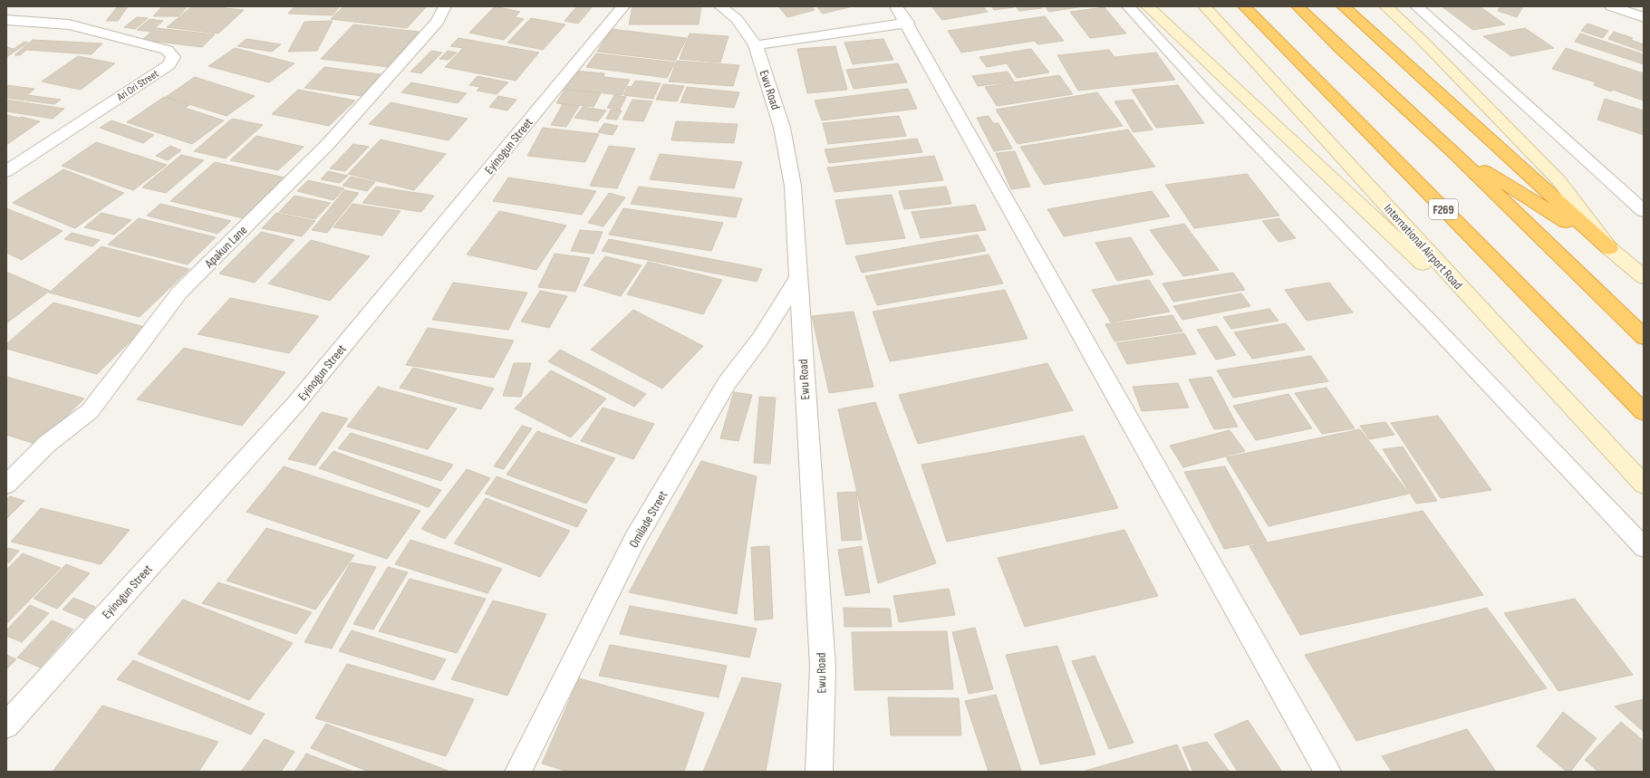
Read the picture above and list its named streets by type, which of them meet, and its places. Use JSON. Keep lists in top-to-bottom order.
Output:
{
  "streets": {
    "highway": ["F269"],
    "main road": ["International Airport Road"],
    "street": [
      "Ari Ori Street",
      "Ewu Road",
      "Eyinogun Street",
      "Apakun Lane",
      "Omilade Street"
    ]
  },
  "crossings": [
    ["Ewu Road", "Omilade Street"]
  ]
}
